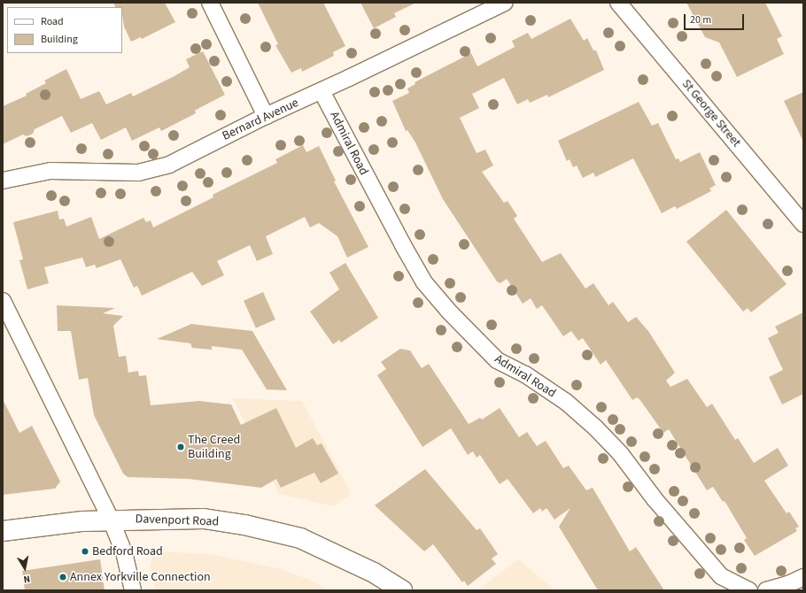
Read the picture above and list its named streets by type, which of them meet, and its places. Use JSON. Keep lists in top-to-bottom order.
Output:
{
  "streets": {
    "main road": ["Davenport Road"],
    "street": ["St George Street", "Bernard Avenue", "Admiral Road"]
  },
  "crossings": [
    ["Bernard Avenue", "Admiral Road"]
  ],
  "places": ["The Creed Building", "Bedford Road", "Annex Yorkville Connection"],
  "legend": ["Road", "Building"],
  "scale_bar": "20 m",
  "north": "bottom"
}
